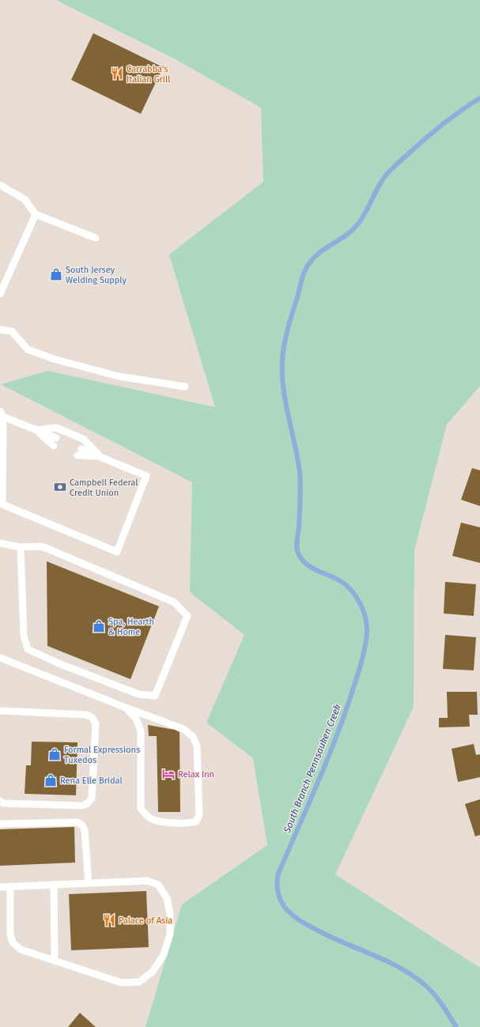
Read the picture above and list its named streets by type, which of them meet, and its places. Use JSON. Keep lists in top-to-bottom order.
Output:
{
  "water": ["South Branch Pennsauken Creek"],
  "places": {
    "restaurant": ["Carrabba's Italian Grill", "Palace of Asia"],
    "shop": [
      "South Jersey Welding Supply",
      "Spa, Hearth & Home",
      "Formal Expressions Tuxedos",
      "Rena Elle Bridal"
    ],
    "bank": ["Campbell Federal Credit Union"],
    "hotel": ["Relax Inn"]
  }
}
